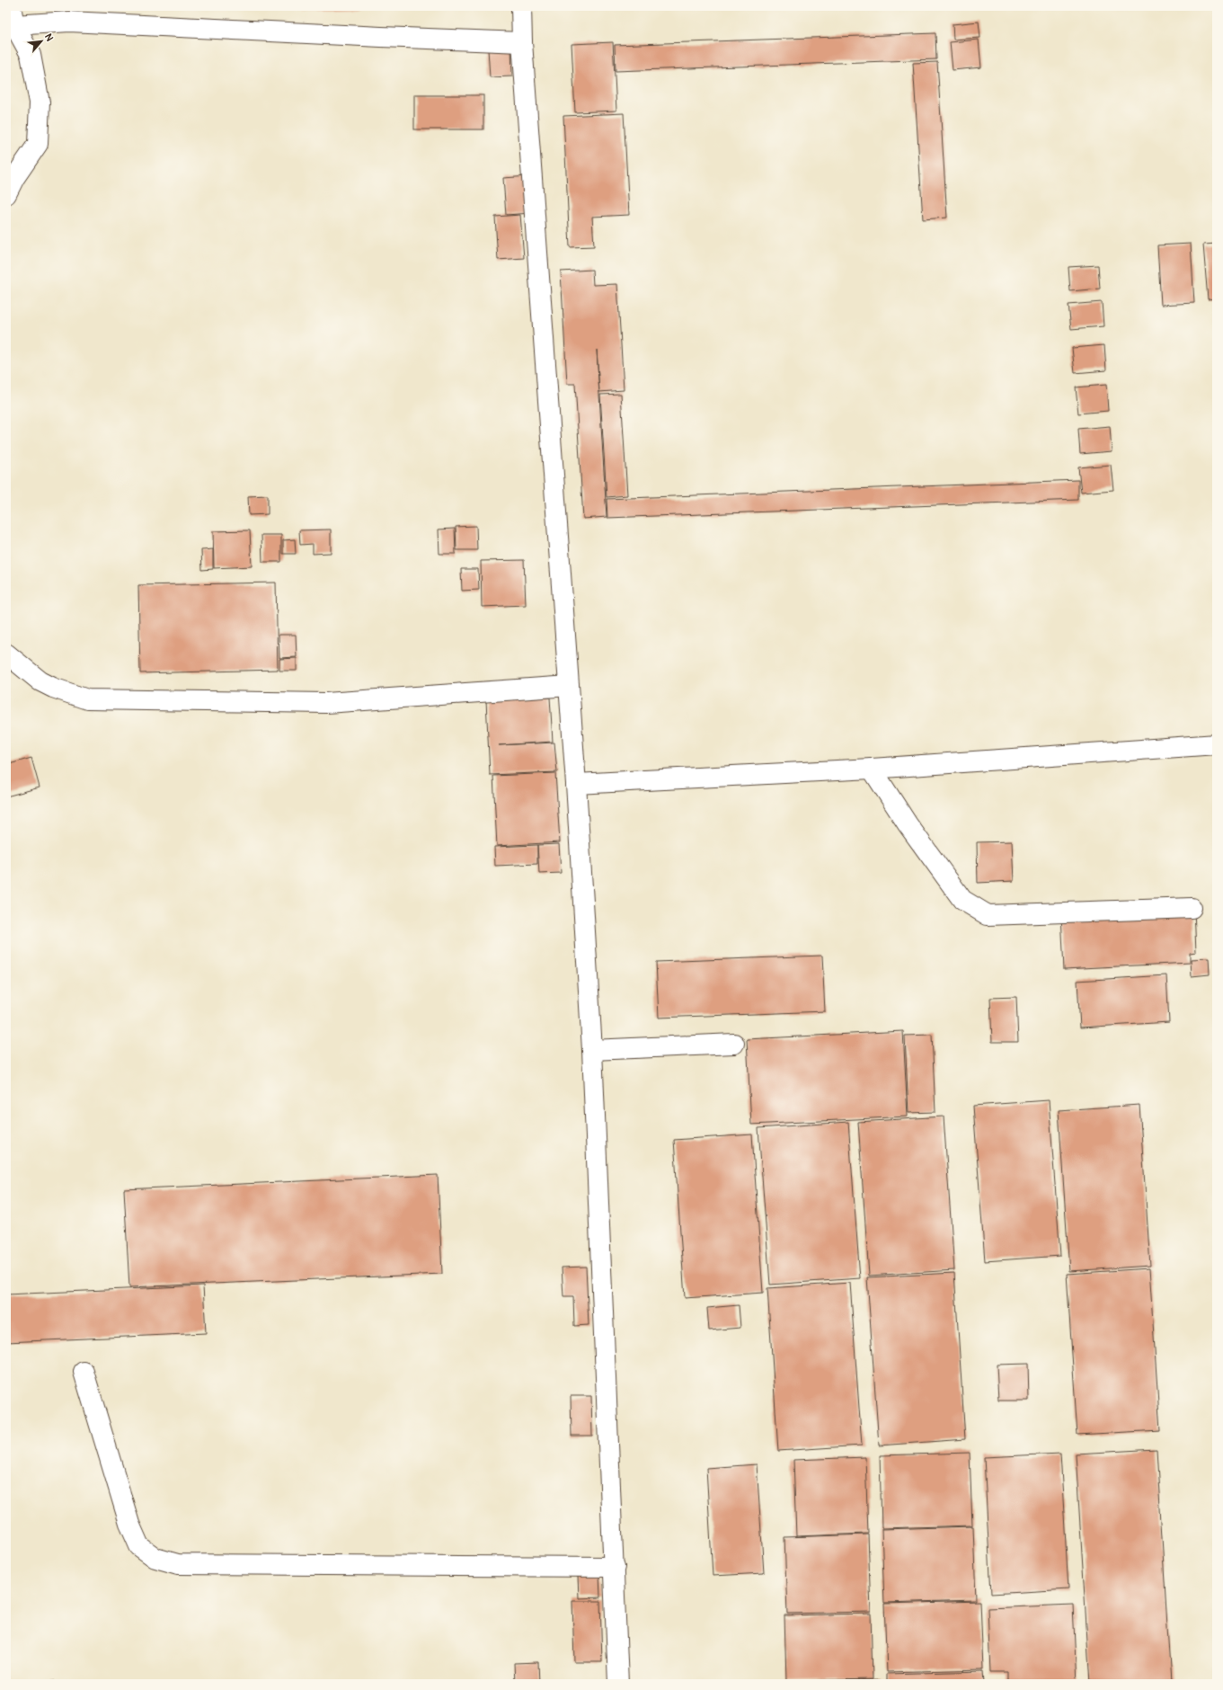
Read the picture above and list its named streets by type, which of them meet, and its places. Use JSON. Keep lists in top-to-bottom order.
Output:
{
  "north": "top right"
}
